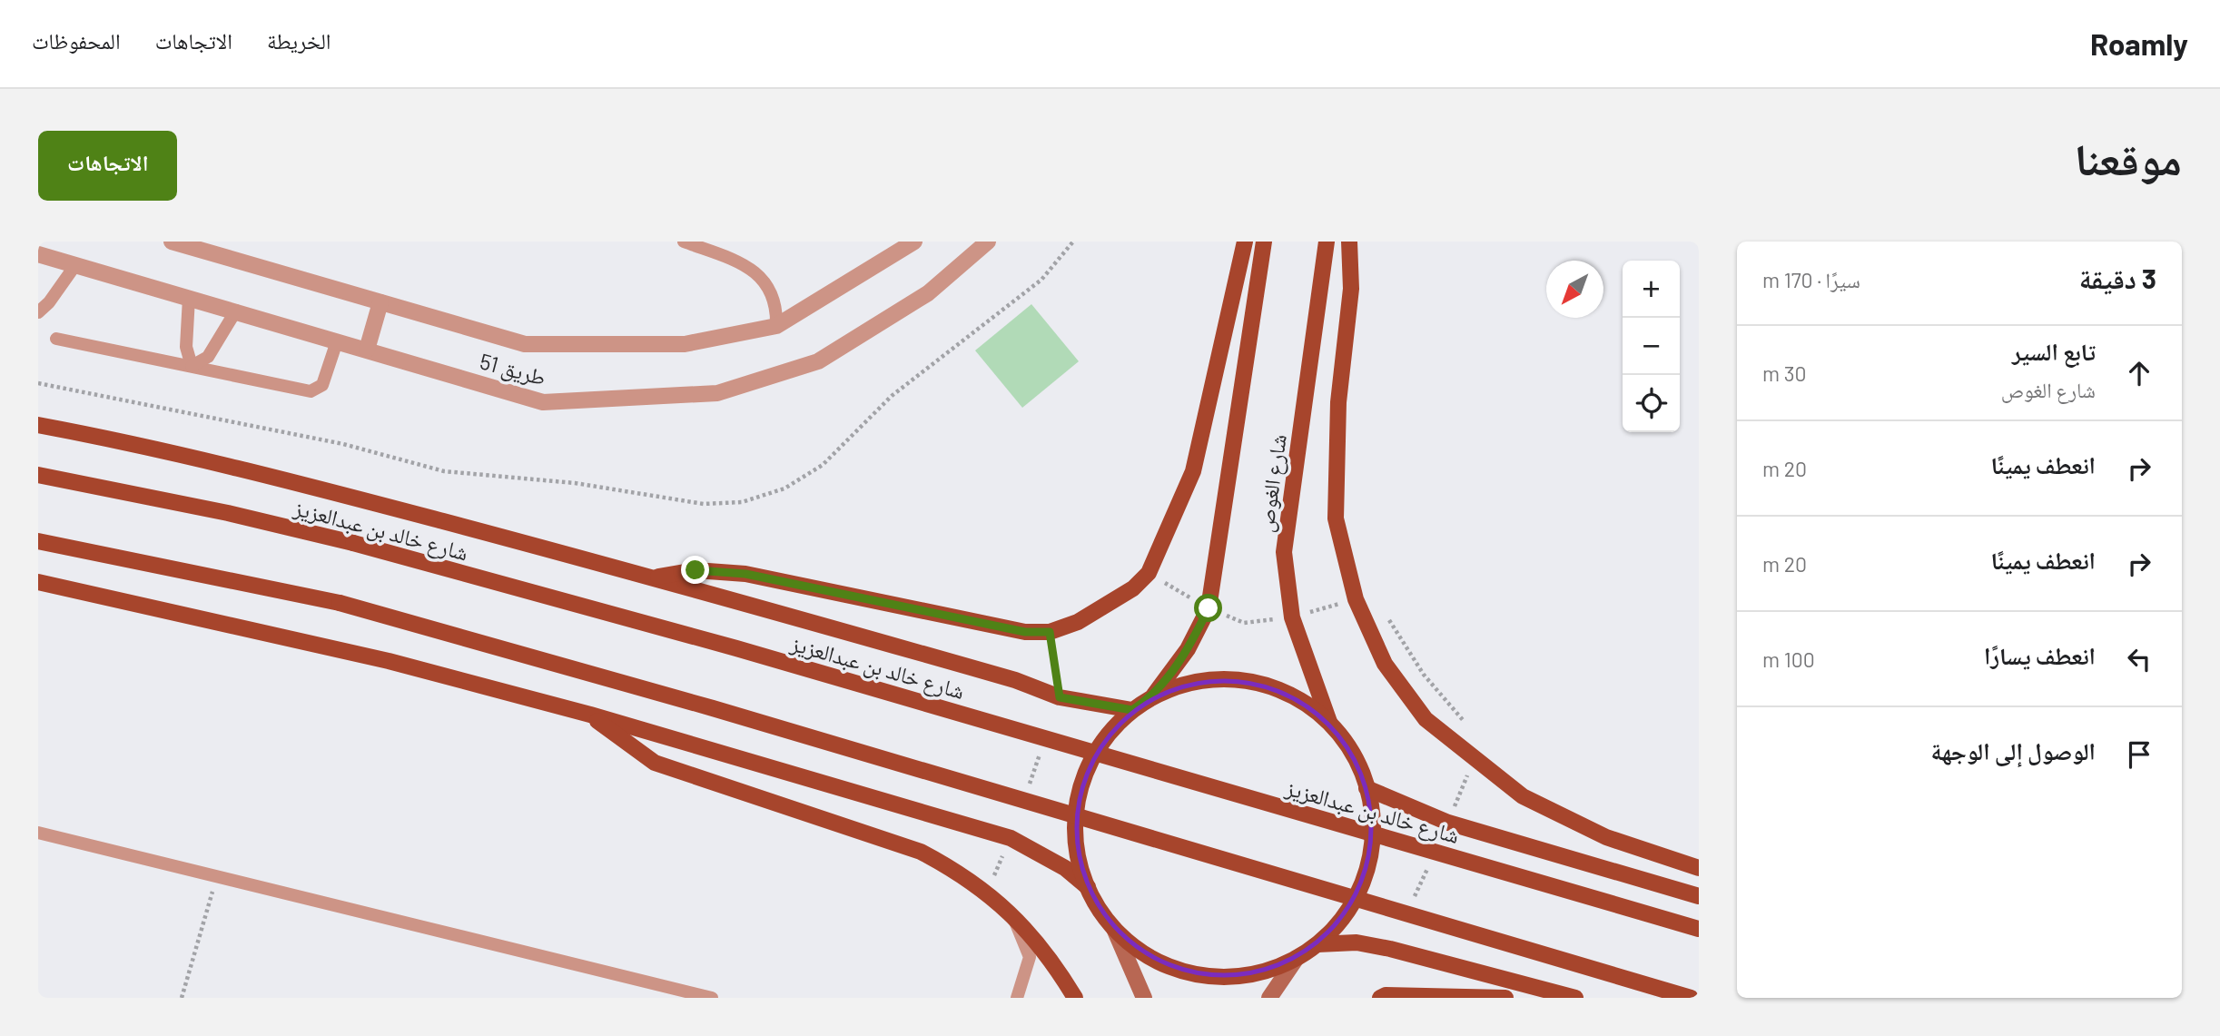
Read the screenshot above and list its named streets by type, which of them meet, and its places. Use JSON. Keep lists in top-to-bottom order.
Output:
{
  "streets": {
    "main road": ["شارع الغوص", "شارع خالد بن عبدالعزيز"],
    "street": ["طريق 51"]
  },
  "north": "bottom left",
  "page": {
    "header": "Roamly",
    "nav": ["الخريطة", "الاتجاهات", "المحفوظات"],
    "title": "موقعنا",
    "buttons": "الاتجاهات",
    "heading": ["3 دقيقة", "سيرًا · 170 m"],
    "map_buttons": ["+", "−"],
    "list": [
      ["تابع السير", "شارع الغوص", "30 m"],
      ["انعطف يمينًا", "20 m"],
      ["انعطف يمينًا", "20 m"],
      ["انعطف يسارًا", "100 m"],
      "الوصول إلى الوجهة"
    ]
  }
}
